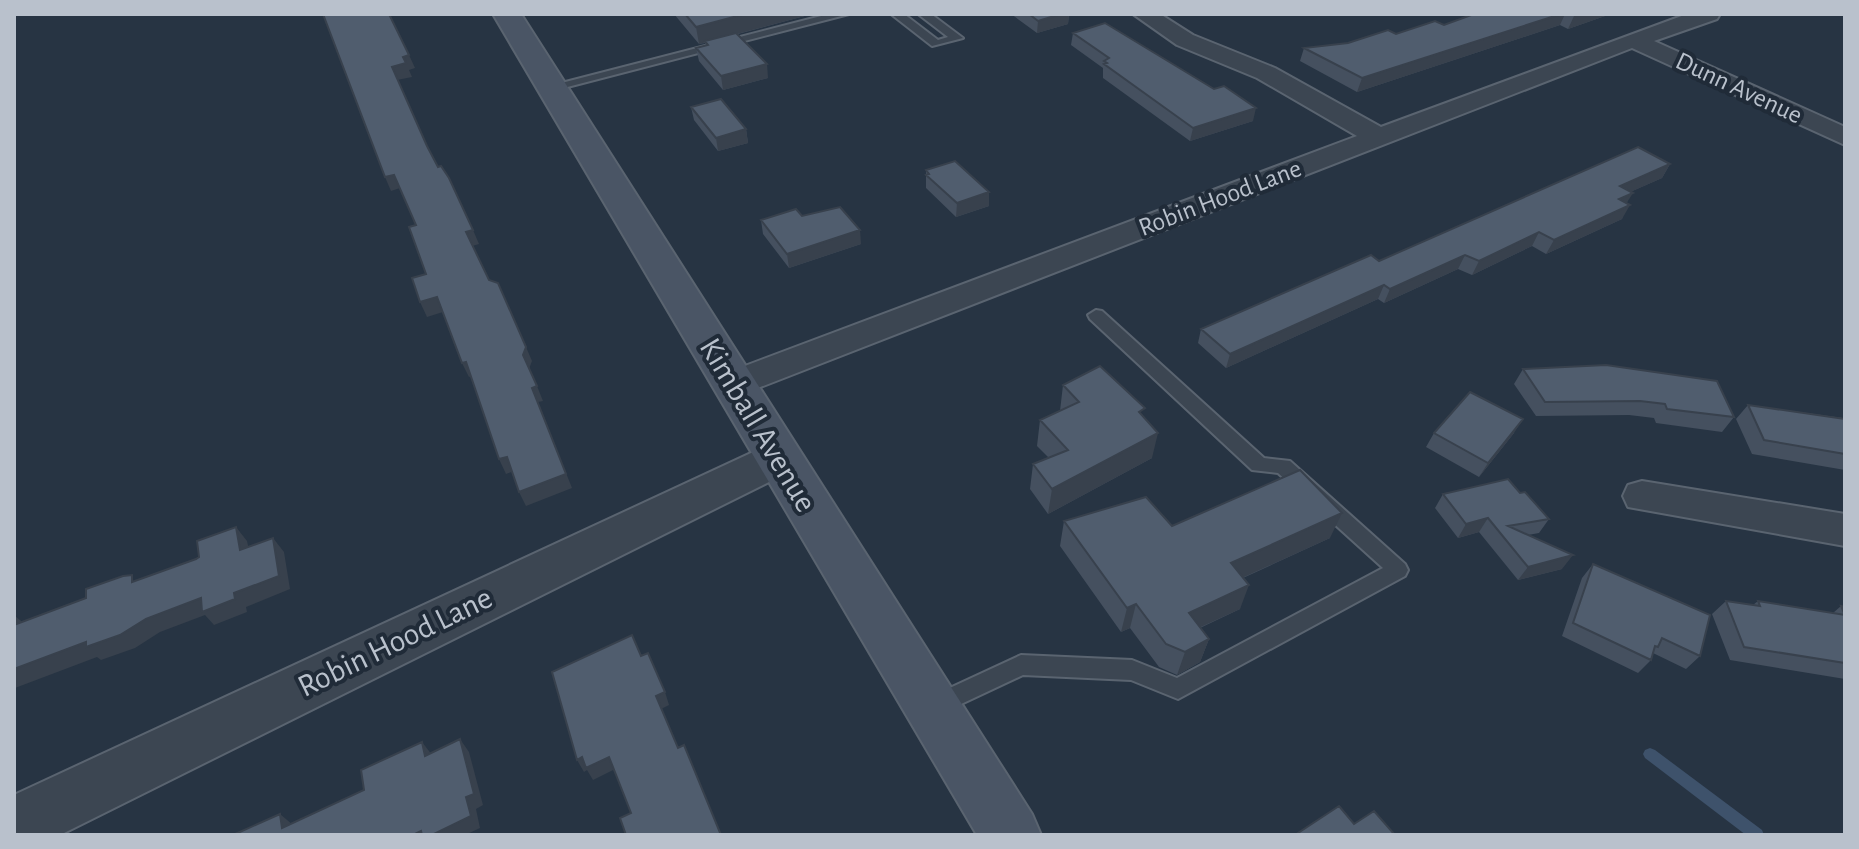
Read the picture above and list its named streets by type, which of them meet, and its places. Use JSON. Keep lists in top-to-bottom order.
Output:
{
  "streets": {
    "main road": ["Kimball Avenue"],
    "street": ["Dunn Avenue", "Robin Hood Lane"]
  },
  "crossings": [
    ["Dunn Avenue", "Robin Hood Lane"],
    ["Robin Hood Lane", "Kimball Avenue"]
  ]
}
